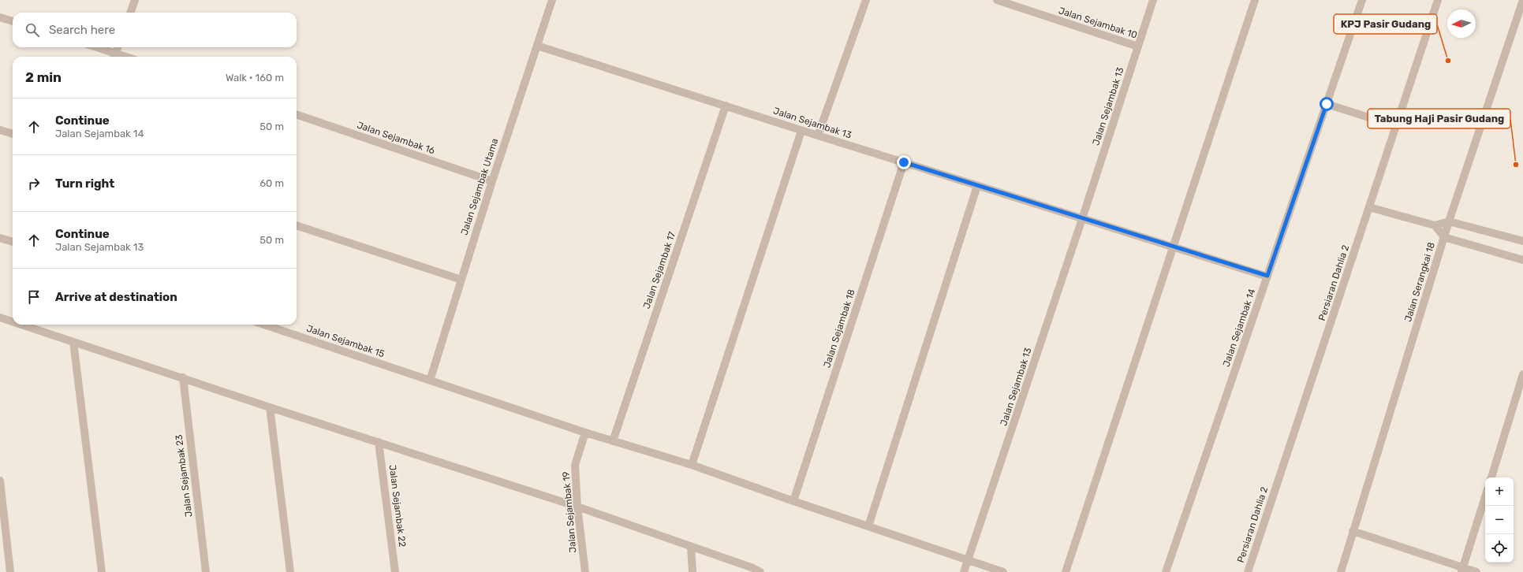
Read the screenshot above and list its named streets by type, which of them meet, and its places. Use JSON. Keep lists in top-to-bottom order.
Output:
{
  "streets": {
    "street": [
      "Jalan Sejambak 10",
      "Jalan Sejambak 13",
      "Jalan Sejambak 16",
      "Jalan Sejambak Utama",
      "Jalan Sejambak 17",
      "Jalan Serangkai 18",
      "Persiaran Dahlia 2",
      "Jalan Sejambak 14",
      "Jalan Sejambak 18",
      "Jalan Sejambak 15",
      "Jalan Sejambak 23",
      "Jalan Sejambak 22",
      "Jalan Sejambak 19"
    ]
  },
  "crossings": [
    ["Jalan Sejambak 10", "Jalan Sejambak 13"],
    ["Jalan Sejambak 13", "Jalan Sejambak Utama"],
    ["Jalan Sejambak 13", "Jalan Sejambak 17"],
    ["Jalan Sejambak 13", "Jalan Sejambak 18"],
    ["Jalan Sejambak 13", "Jalan Sejambak 15"],
    ["Jalan Sejambak 16", "Jalan Sejambak Utama"],
    ["Jalan Sejambak Utama", "Jalan Sejambak 15"],
    ["Jalan Sejambak 17", "Jalan Sejambak 15"],
    ["Jalan Sejambak 18", "Jalan Sejambak 15"],
    ["Jalan Sejambak 15", "Jalan Sejambak 19"]
  ],
  "places": ["KPJ Pasir Gudang", "Tabung Haji Pasir Gudang"],
  "north": "left",
  "page": {
    "search": "Search here",
    "heading": ["2 min", "Walk · 160 m"],
    "list": [
      ["Continue", "Jalan Sejambak 14", "50 m"],
      ["Turn right", "60 m"],
      ["Continue", "Jalan Sejambak 13", "50 m"],
      "Arrive at destination"
    ],
    "map_buttons": ["+", "−"]
  }
}
